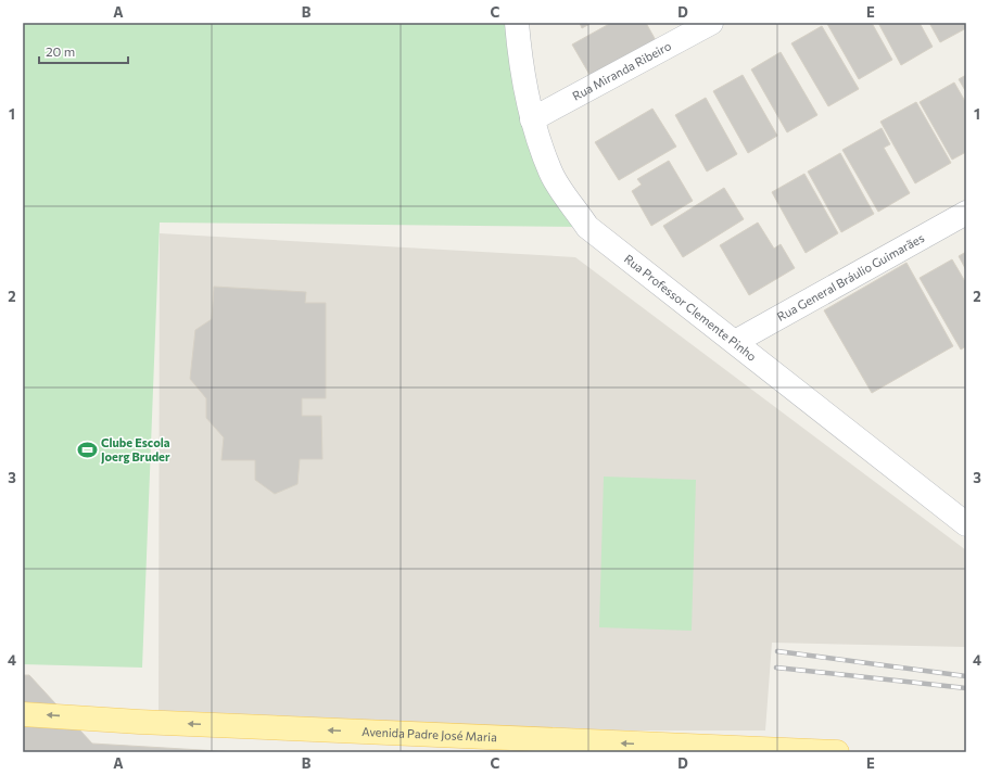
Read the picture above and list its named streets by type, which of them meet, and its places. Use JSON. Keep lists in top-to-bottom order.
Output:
{
  "streets": {
    "main road": ["Avenida Padre José Maria"],
    "street": ["Rua Miranda Ribeiro", "Rua General Bráulio Guimarães", "Rua Professor Clemente Pinho"]
  },
  "crossings": [
    ["Rua Miranda Ribeiro", "Rua Professor Clemente Pinho"],
    ["Rua General Bráulio Guimarães", "Rua Professor Clemente Pinho"]
  ],
  "one_way": ["Avenida Padre José Maria"],
  "places": {
    "sports": ["Clube Escola Joerg Bruder"]
  },
  "scale_bar": "20 m",
  "grid": {
    "columns": [
      "A",
      "B",
      "C",
      "D",
      "E"
    ],
    "rows": [
      "1",
      "2",
      "3",
      "4"
    ]
  }
}
